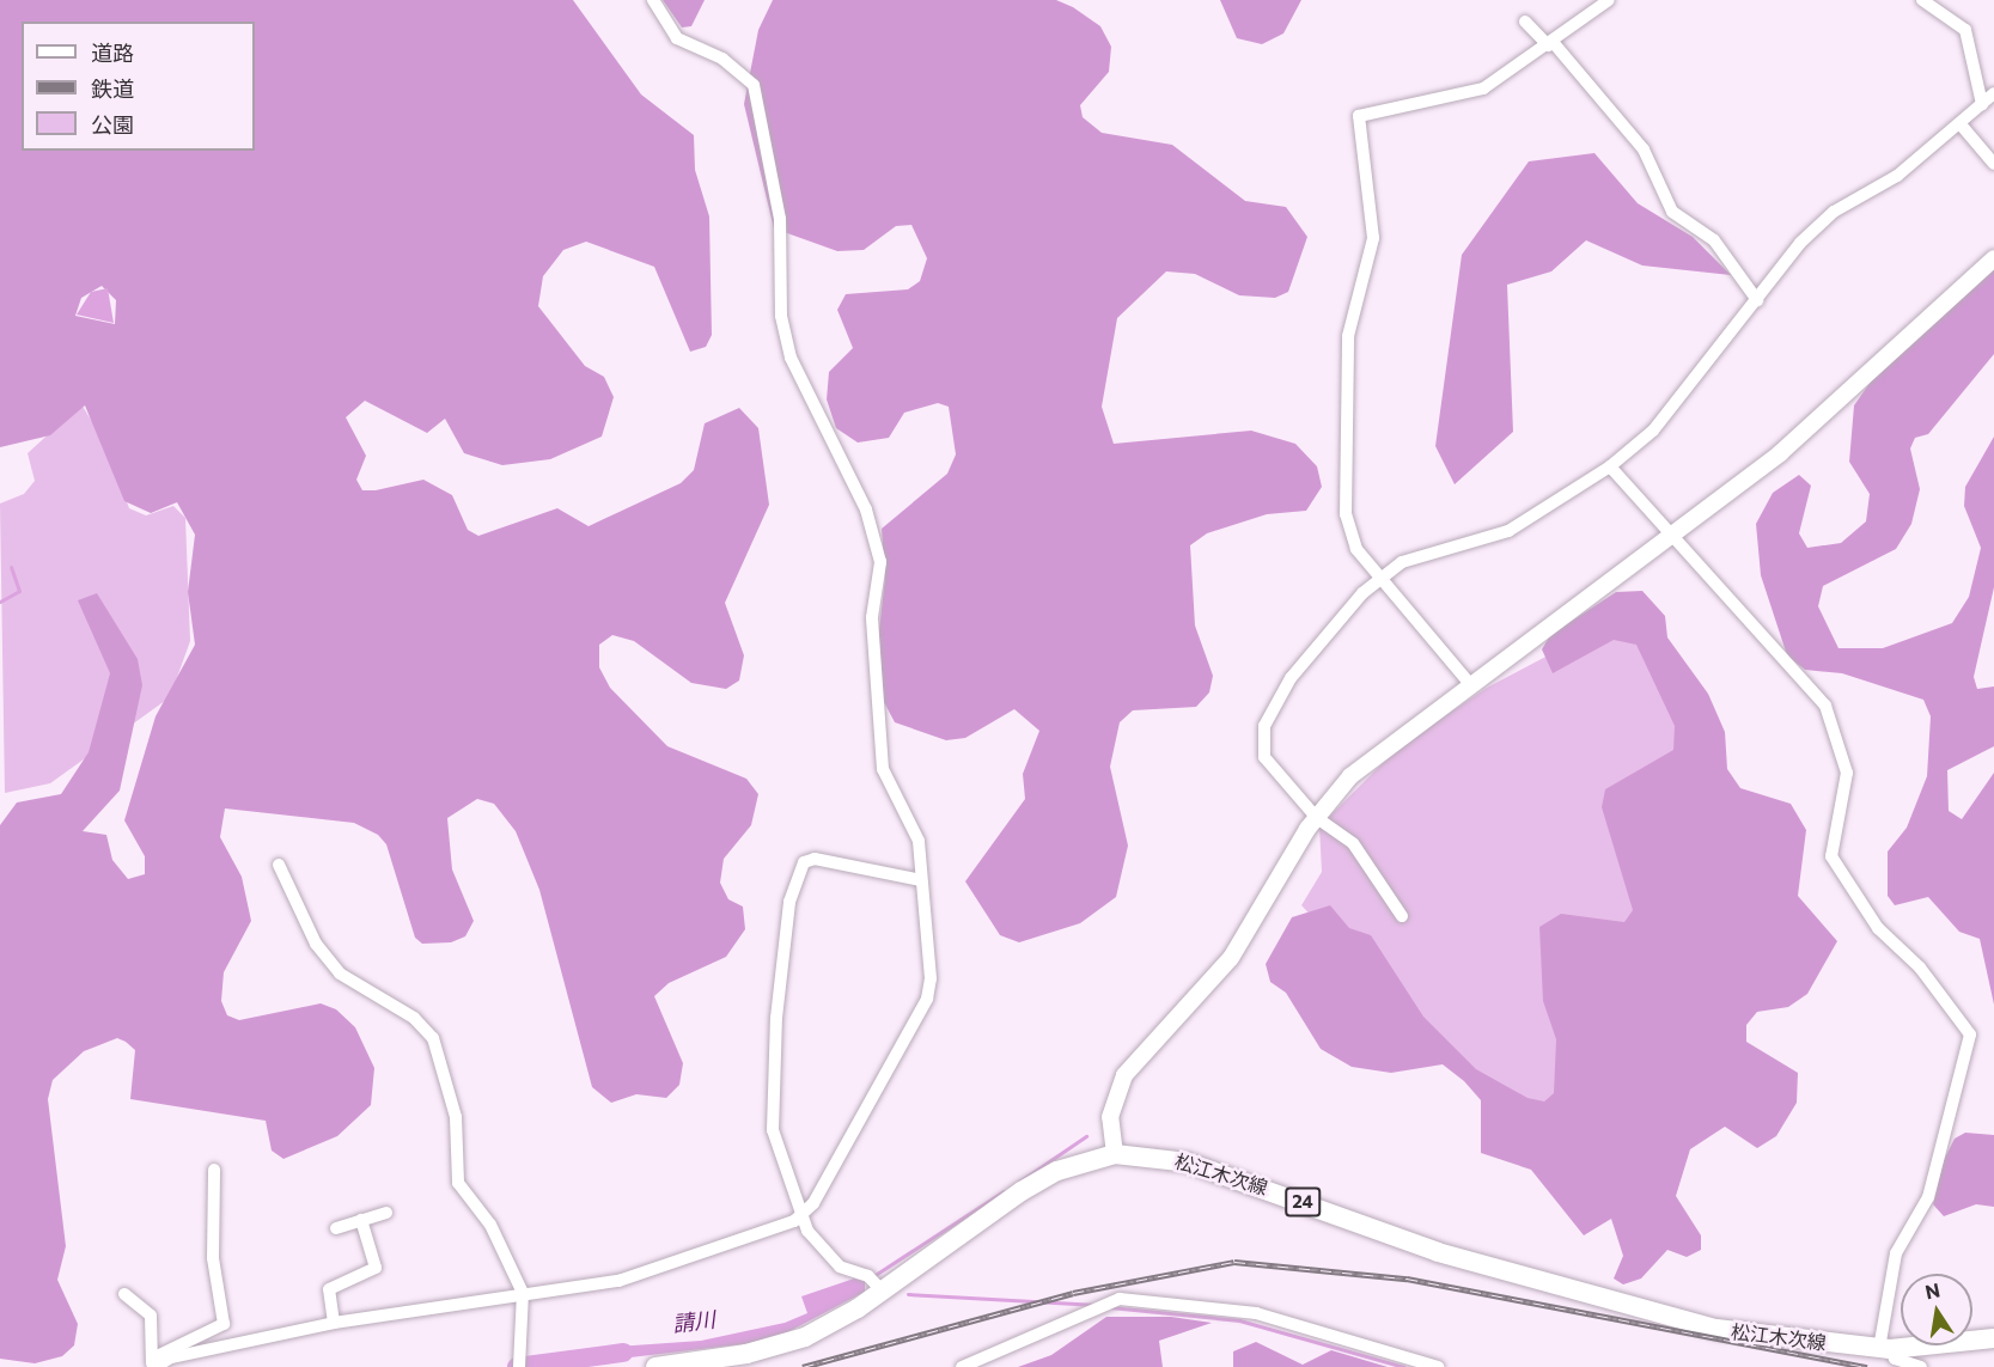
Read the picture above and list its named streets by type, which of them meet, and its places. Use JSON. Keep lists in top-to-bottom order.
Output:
{
  "streets": {
    "main road": ["松江木次線", "24"]
  },
  "water": ["請川"],
  "legend": ["道路", "鉄道", "公園"],
  "north": "top"
}
